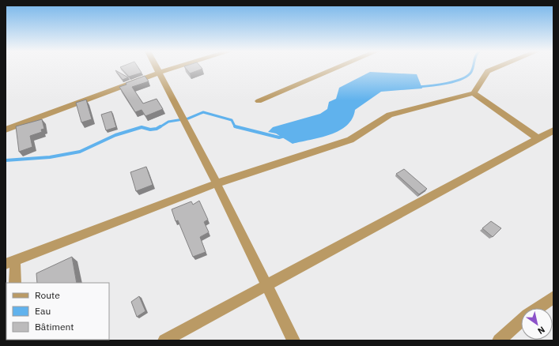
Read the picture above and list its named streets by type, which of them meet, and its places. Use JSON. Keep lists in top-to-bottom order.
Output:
{
  "legend": ["Route", "Eau", "Bâtiment"],
  "north": "bottom right"
}
